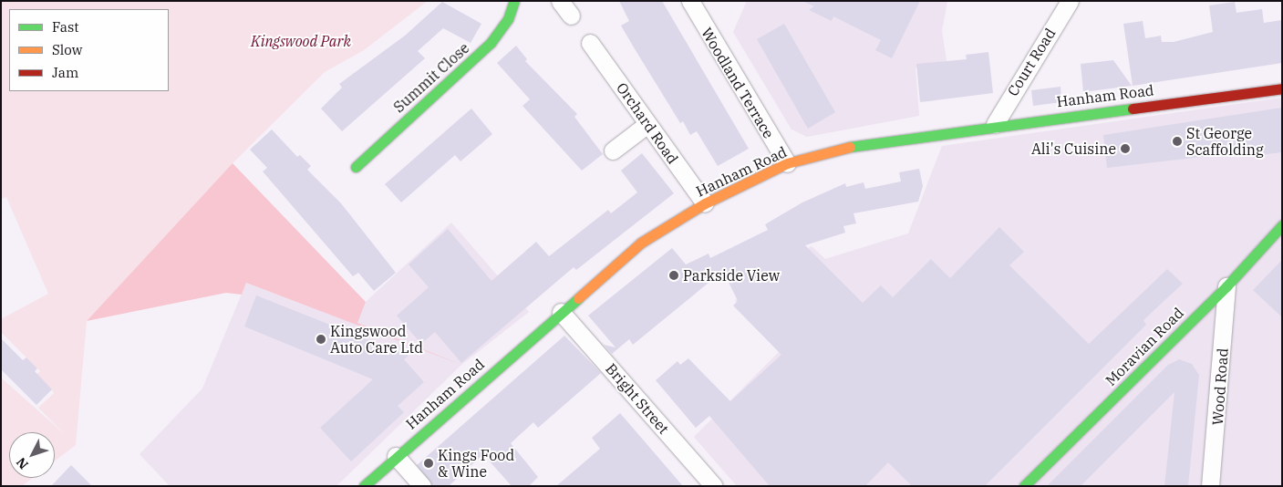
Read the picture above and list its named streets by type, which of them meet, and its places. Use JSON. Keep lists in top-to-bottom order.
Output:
{
  "streets": {
    "main road": ["Summit Close", "Hanham Road", "Moravian Road"],
    "street": [
      "Court Road",
      "Woodland Terrace",
      "Orchard Road",
      "Wood Road",
      "Bright Street"
    ]
  },
  "crossings": [
    ["Court Road", "Hanham Road"],
    ["Woodland Terrace", "Hanham Road"],
    ["Hanham Road", "Orchard Road"],
    ["Hanham Road", "Bright Street"],
    ["Moravian Road", "Wood Road"]
  ],
  "parks": ["Kingswood Park"],
  "places": [
    "St George Scaffolding",
    "Ali's Cuisine",
    "Parkside View",
    "Kingswood Auto Care Ltd",
    "Kings Food & Wine"
  ],
  "legend": ["Fast", "Slow", "Jam"],
  "north": "bottom left"
}
